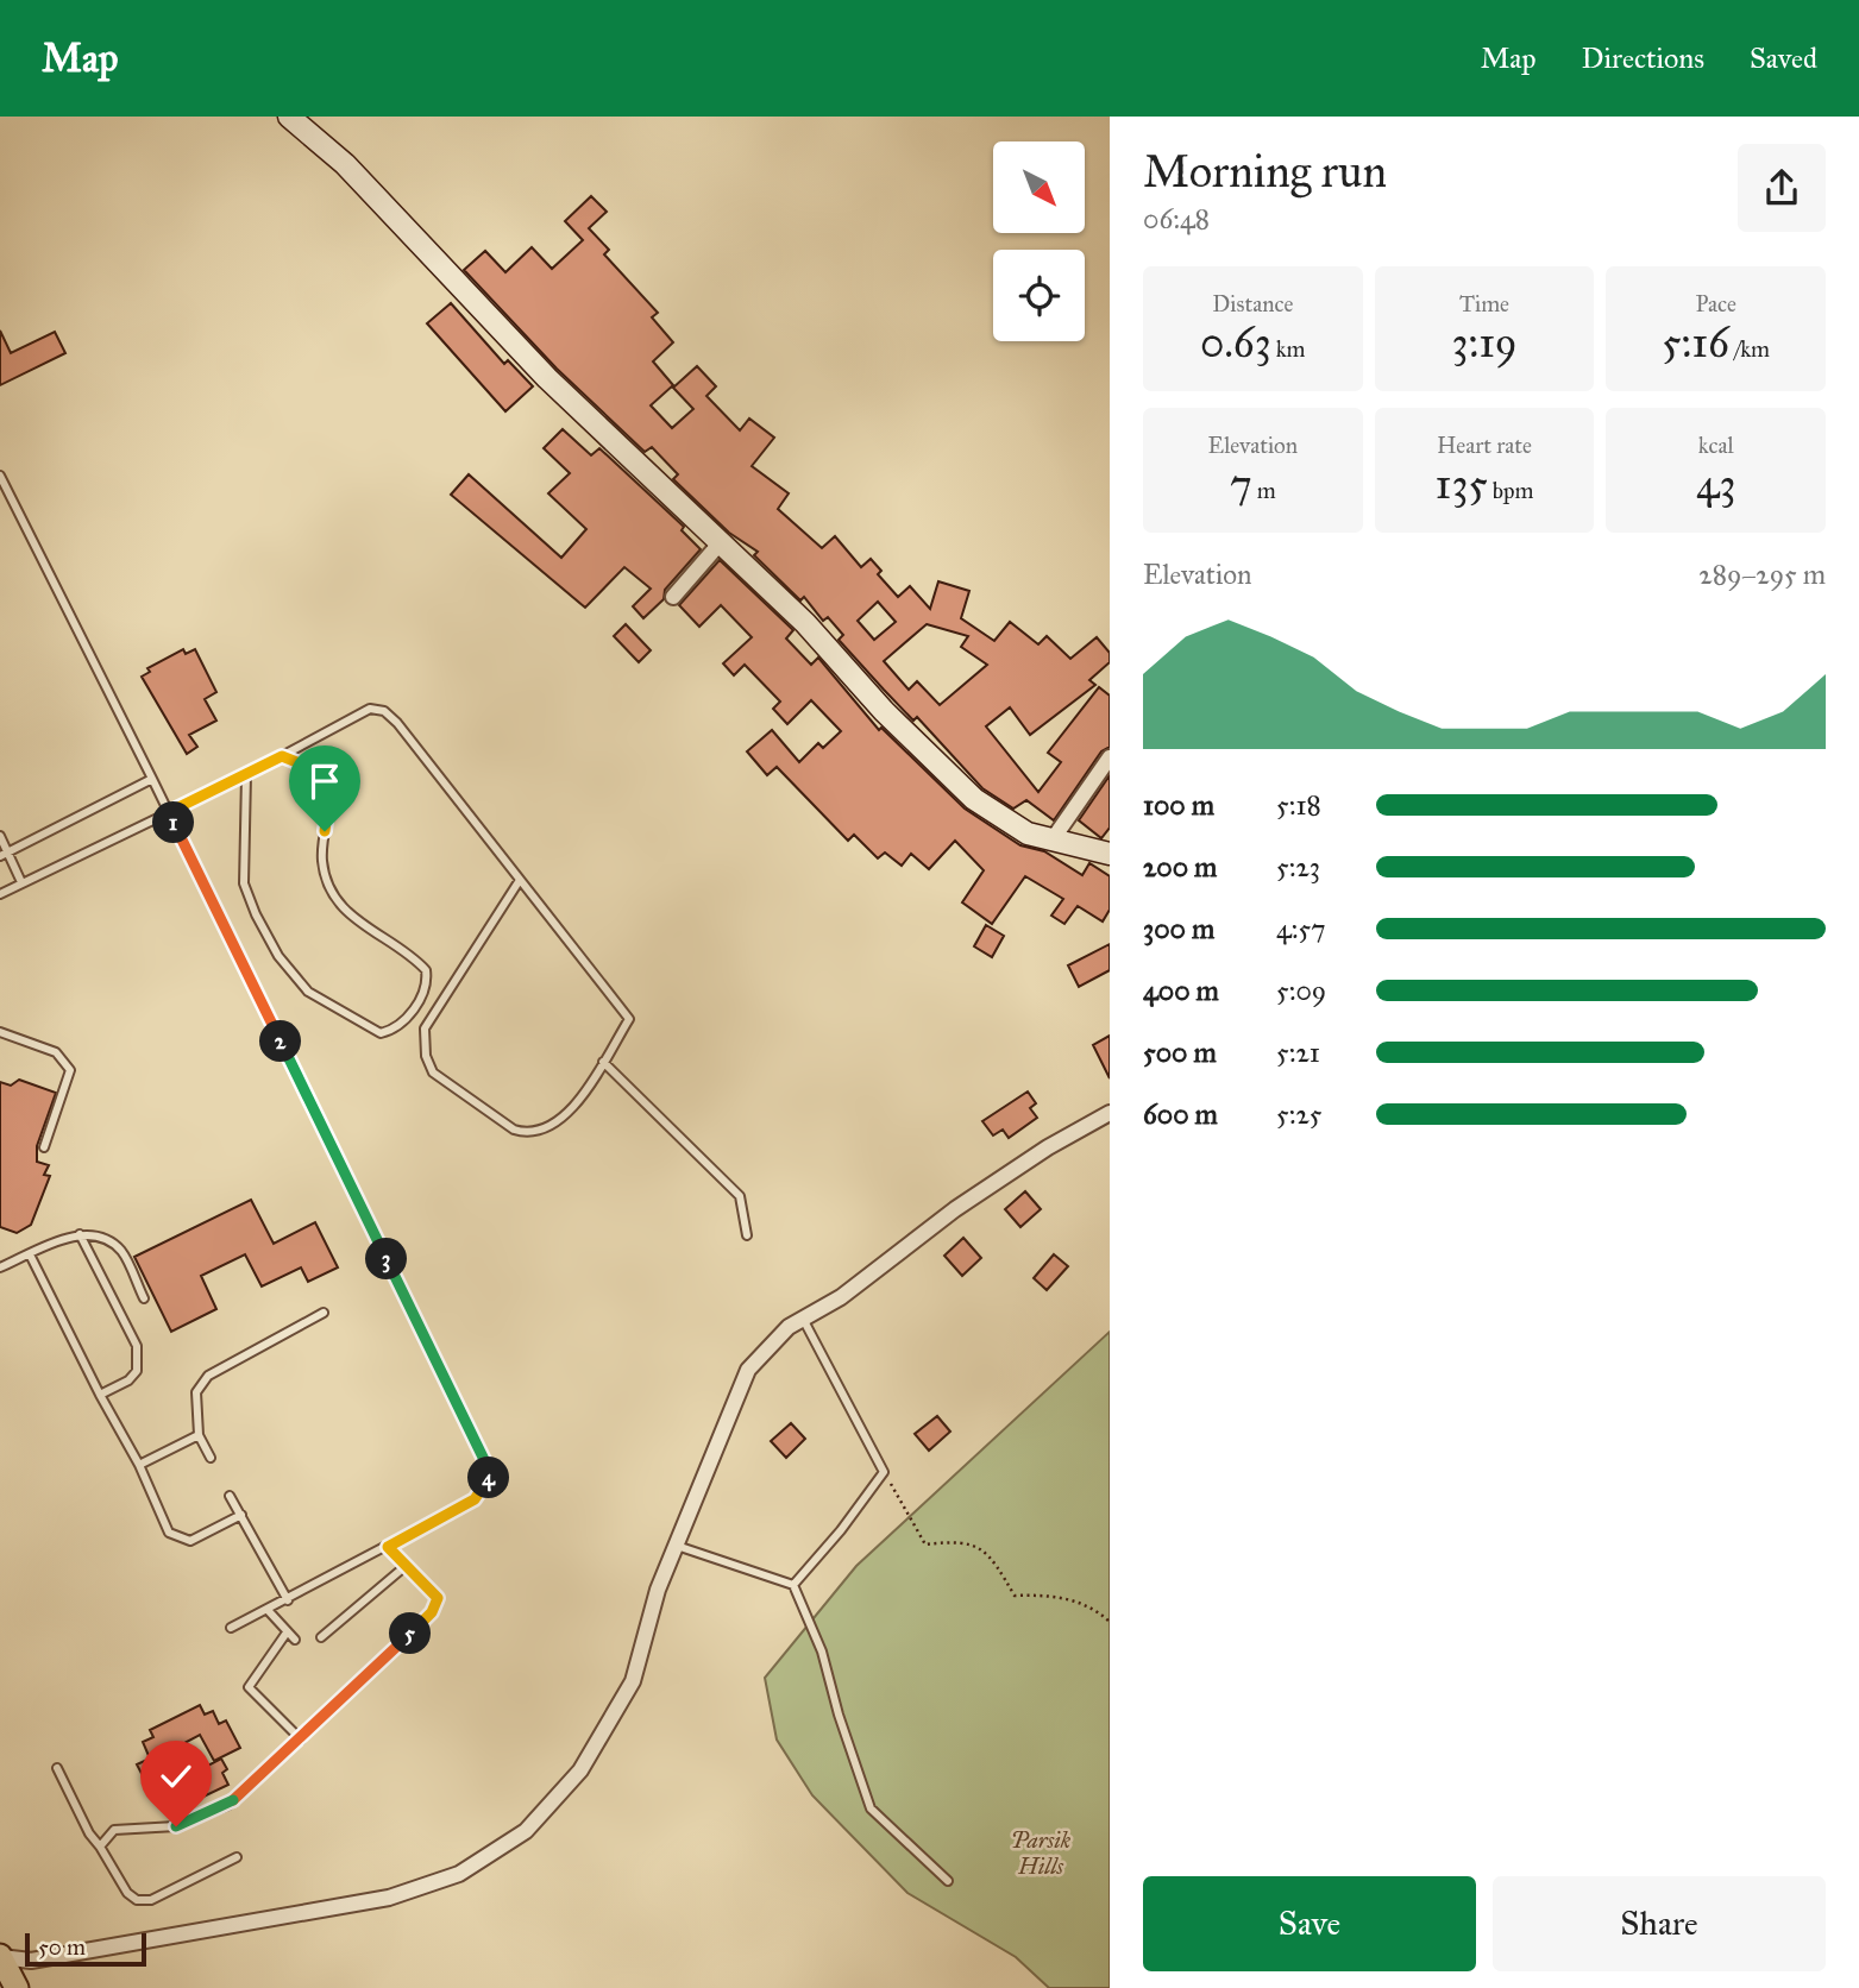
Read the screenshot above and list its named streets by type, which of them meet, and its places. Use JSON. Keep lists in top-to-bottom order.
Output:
{
  "parks": ["Parsik Hills"],
  "scale_bar": "50 m",
  "north": "bottom right",
  "page": {
    "header": "Map",
    "nav": ["Map", "Directions", "Saved"],
    "heading": ["Morning run", "06:48"],
    "stats": [
      ["Distance", "0.63 km"],
      ["Time", "3:19"],
      ["Pace", "5:16 /km"],
      ["Elevation", "7 m"],
      ["Heart rate", "135 bpm"],
      ["kcal", "43"]
    ],
    "chart": ["Elevation", "289–295 m"],
    "list": [
      {
        "name": "100 m",
        "note": "5:18"
      },
      {
        "name": "200 m",
        "note": "5:23"
      },
      {
        "name": "300 m",
        "note": "4:57"
      },
      {
        "name": "400 m",
        "note": "5:09"
      },
      {
        "name": "500 m",
        "note": "5:21"
      },
      {
        "name": "600 m",
        "note": "5:25"
      }
    ],
    "pins": [
      "1",
      "2",
      "3",
      "4",
      "5"
    ],
    "buttons": ["Save", "Share"],
    "scale": "50 m"
  }
}
